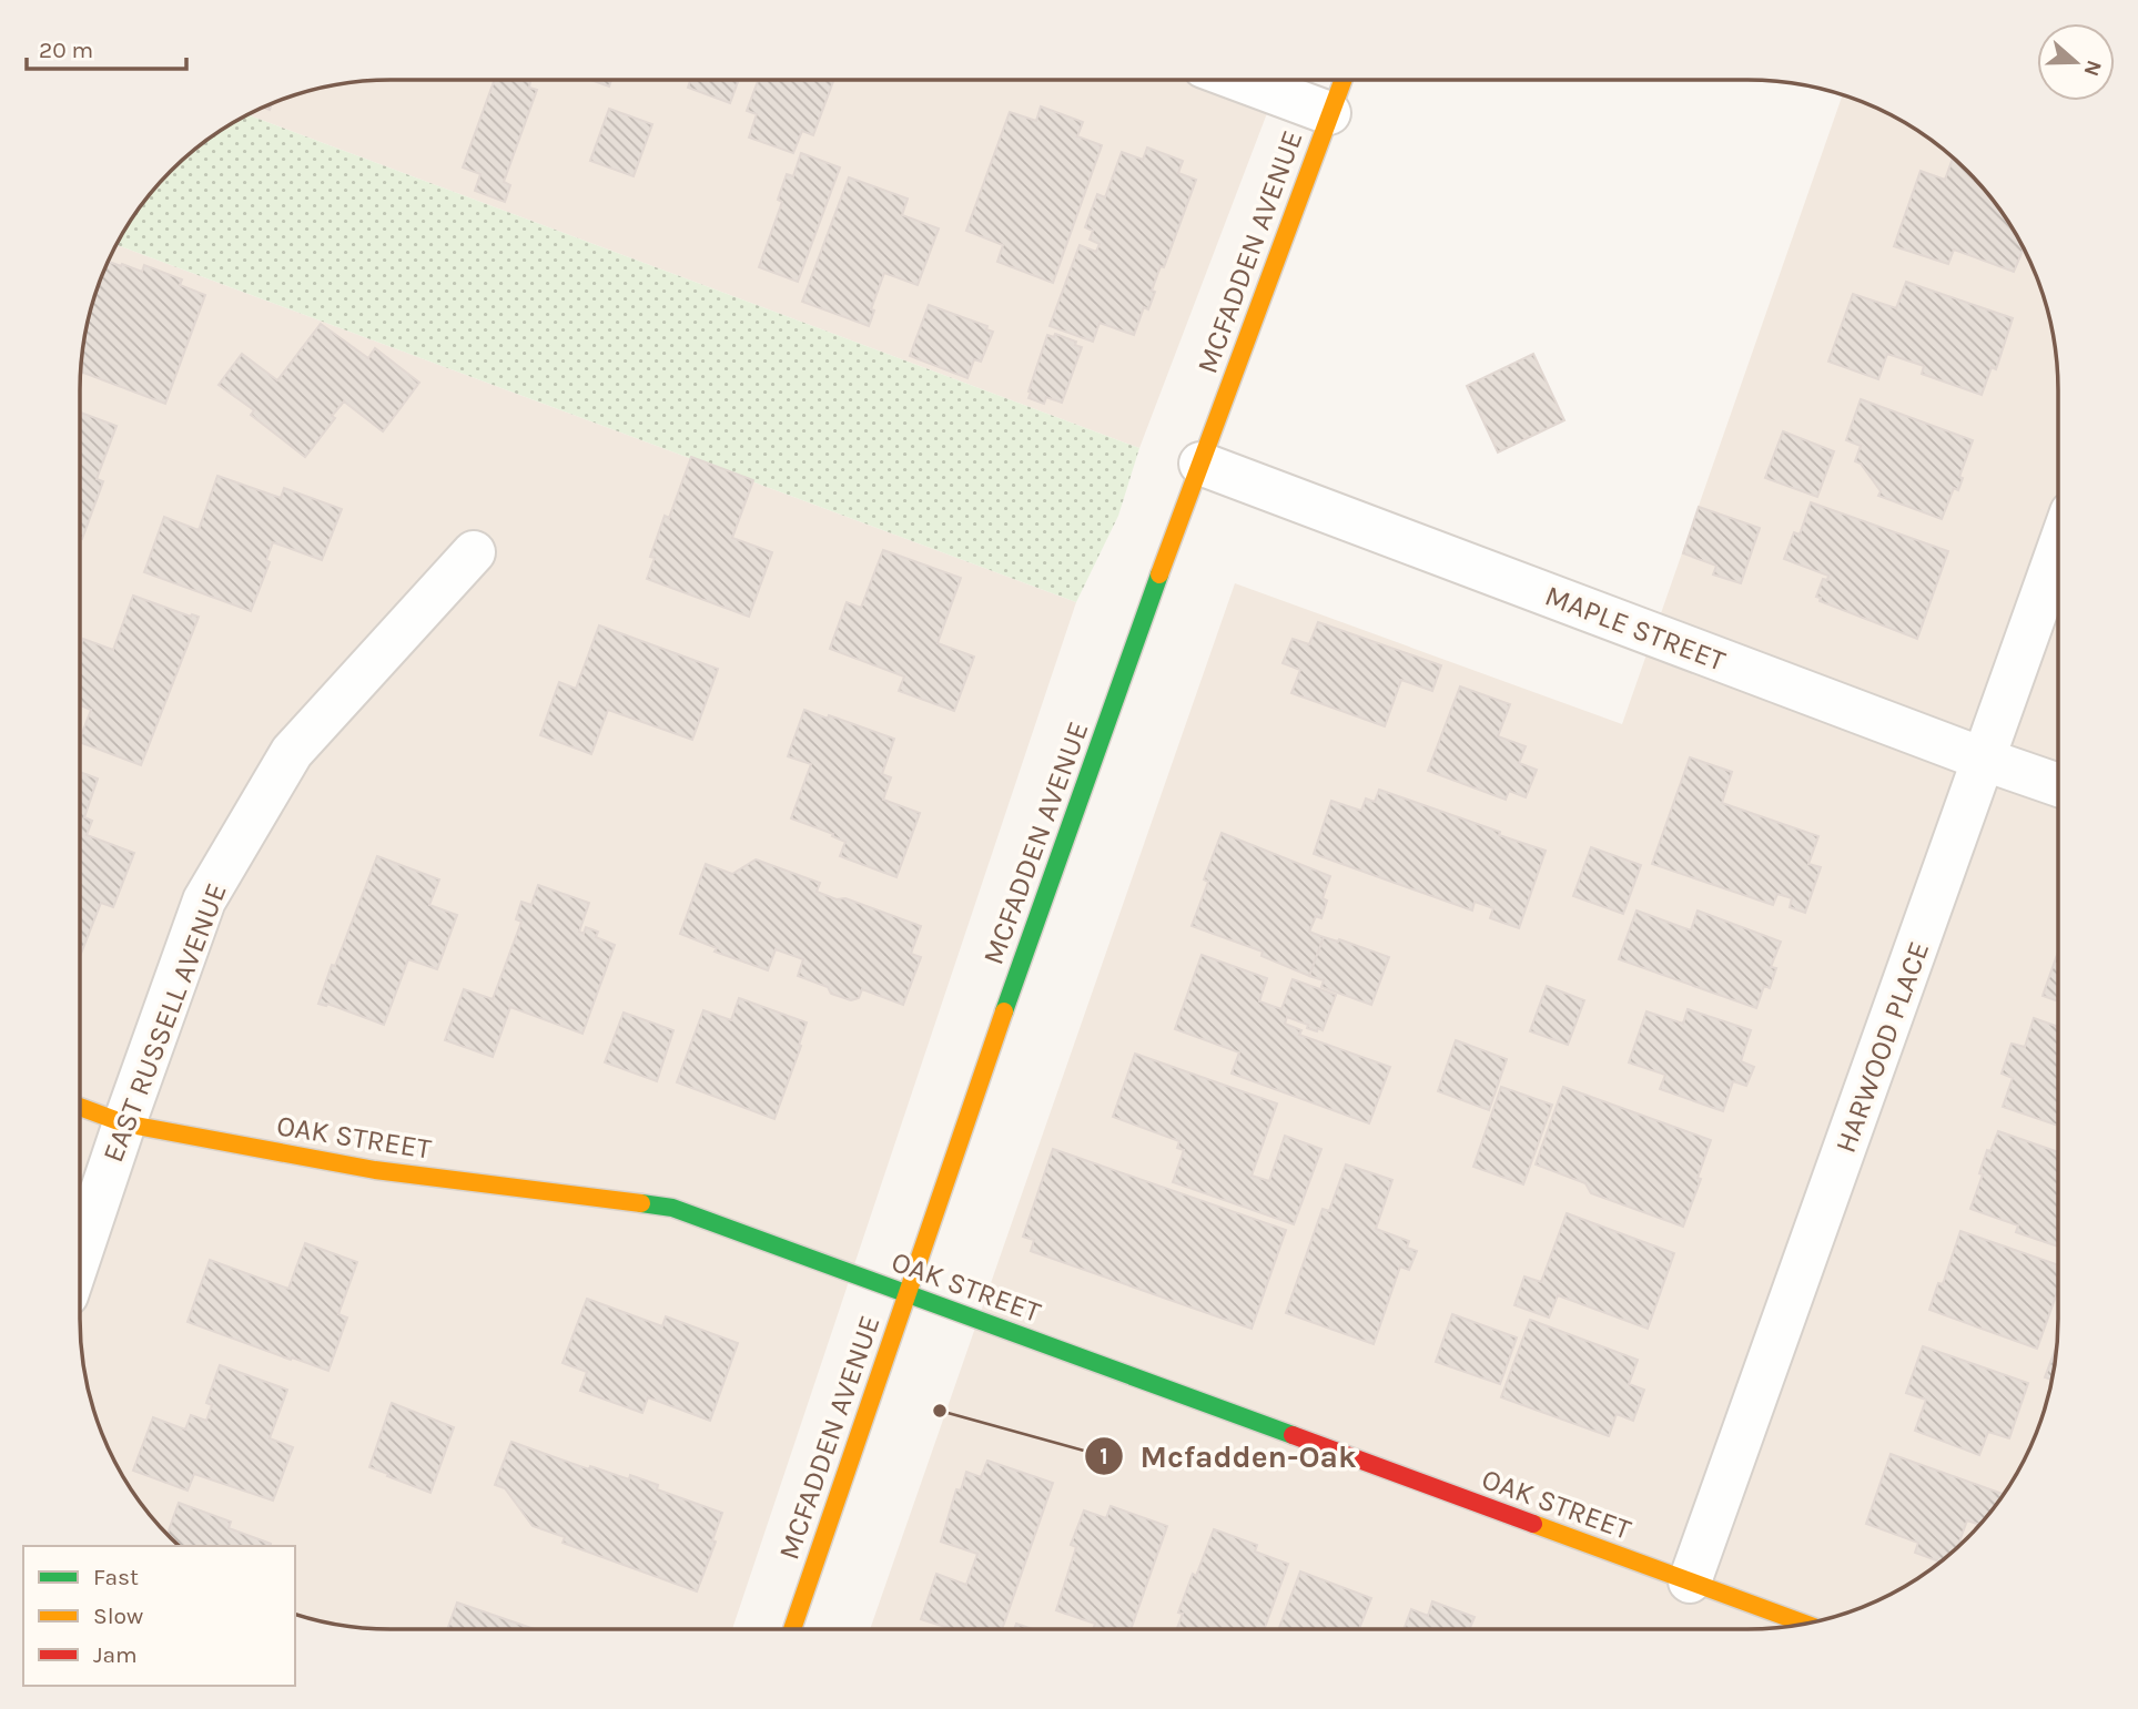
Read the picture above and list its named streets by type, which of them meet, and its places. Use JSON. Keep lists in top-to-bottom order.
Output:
{
  "streets": {
    "street": [
      "MCFADDEN AVENUE",
      "MAPLE STREET",
      "EAST RUSSELL AVENUE",
      "HARWOOD PLACE",
      "OAK STREET"
    ]
  },
  "crossings": [
    ["MCFADDEN AVENUE", "MAPLE STREET"],
    ["MCFADDEN AVENUE", "OAK STREET"],
    ["MAPLE STREET", "HARWOOD PLACE"],
    ["EAST RUSSELL AVENUE", "OAK STREET"],
    ["HARWOOD PLACE", "OAK STREET"]
  ],
  "places": ["Mcfadden-Oak"],
  "legend": ["Fast", "Slow", "Jam"],
  "scale_bar": "20 m",
  "north": "right"
}
